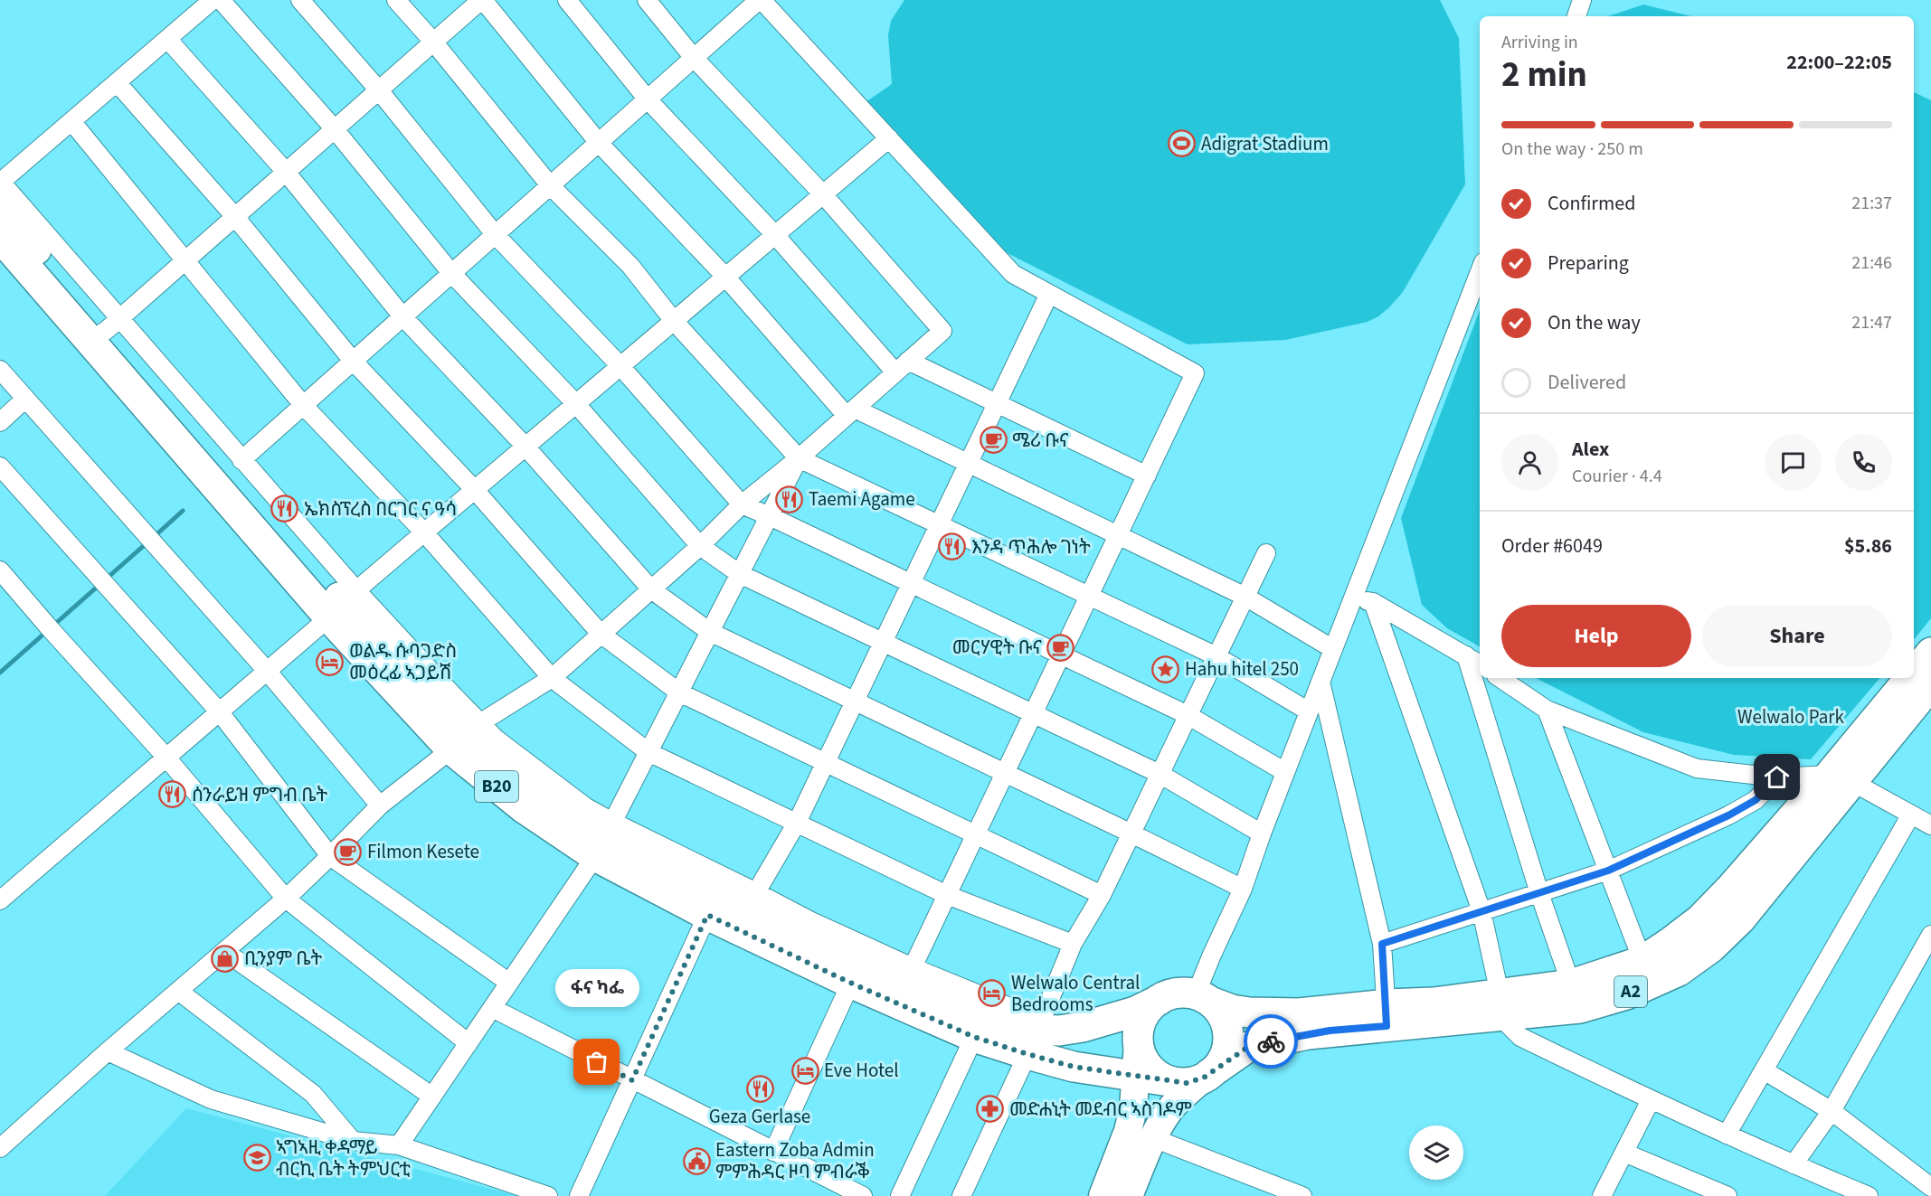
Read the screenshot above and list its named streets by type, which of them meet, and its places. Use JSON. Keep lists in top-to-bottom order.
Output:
{
  "streets": {
    "highway": ["B20", "A2"]
  },
  "crossings": [
    ["B20", "A2"]
  ],
  "parks": ["Welwalo Park"],
  "places": {
    "sports": ["Adigrat Stadium"],
    "cafe": ["ሜሪ ቡና", "መርሃዊት ቡና", "Filmon Kesete"],
    "restaurant": [
      "Taemi Agame",
      "ኤክስፕረስ በርገር ና ዓሳ",
      "እንዳ ጥሕሎ ገነት",
      "ሰንራይዝ ምግብ ቤት",
      "Geza Gerlase"
    ],
    "hotel": ["ወልዱ ሱባጋድስ መዕረፊ ኣጋይሽ", "Welwalo Central Bedrooms", "Eve Hotel"],
    "place": ["Hahu hitel 250"],
    "shop": ["ቢንያም ቤት"],
    "other": ["ፋና ካፌ"],
    "pharmacy": ["መድሐኒት መደብር ኣስገዶም"],
    "school or university": ["ኣግኣዚ ቀዳማይ ብርኪ ቤት ትምህርቲ"],
    "public building": ["Eastern Zoba Admin ምምሕዳር ዞባ ምብራቕ"]
  },
  "page": {
    "heading": ["2 min", "Arriving in", "22:00–22:05"],
    "panel": [
      "Alex",
      "Courier · 4.4",
      "Order #6049",
      "$5.86"
    ],
    "bar": "On the way · 250 m",
    "list": [
      ["Confirmed", "21:37"],
      ["Preparing", "21:46"],
      ["On the way", "21:47"],
      "Delivered"
    ],
    "buttons": ["Help", "Share"],
    "bubble": "ፋና ካፌ"
  }
}
